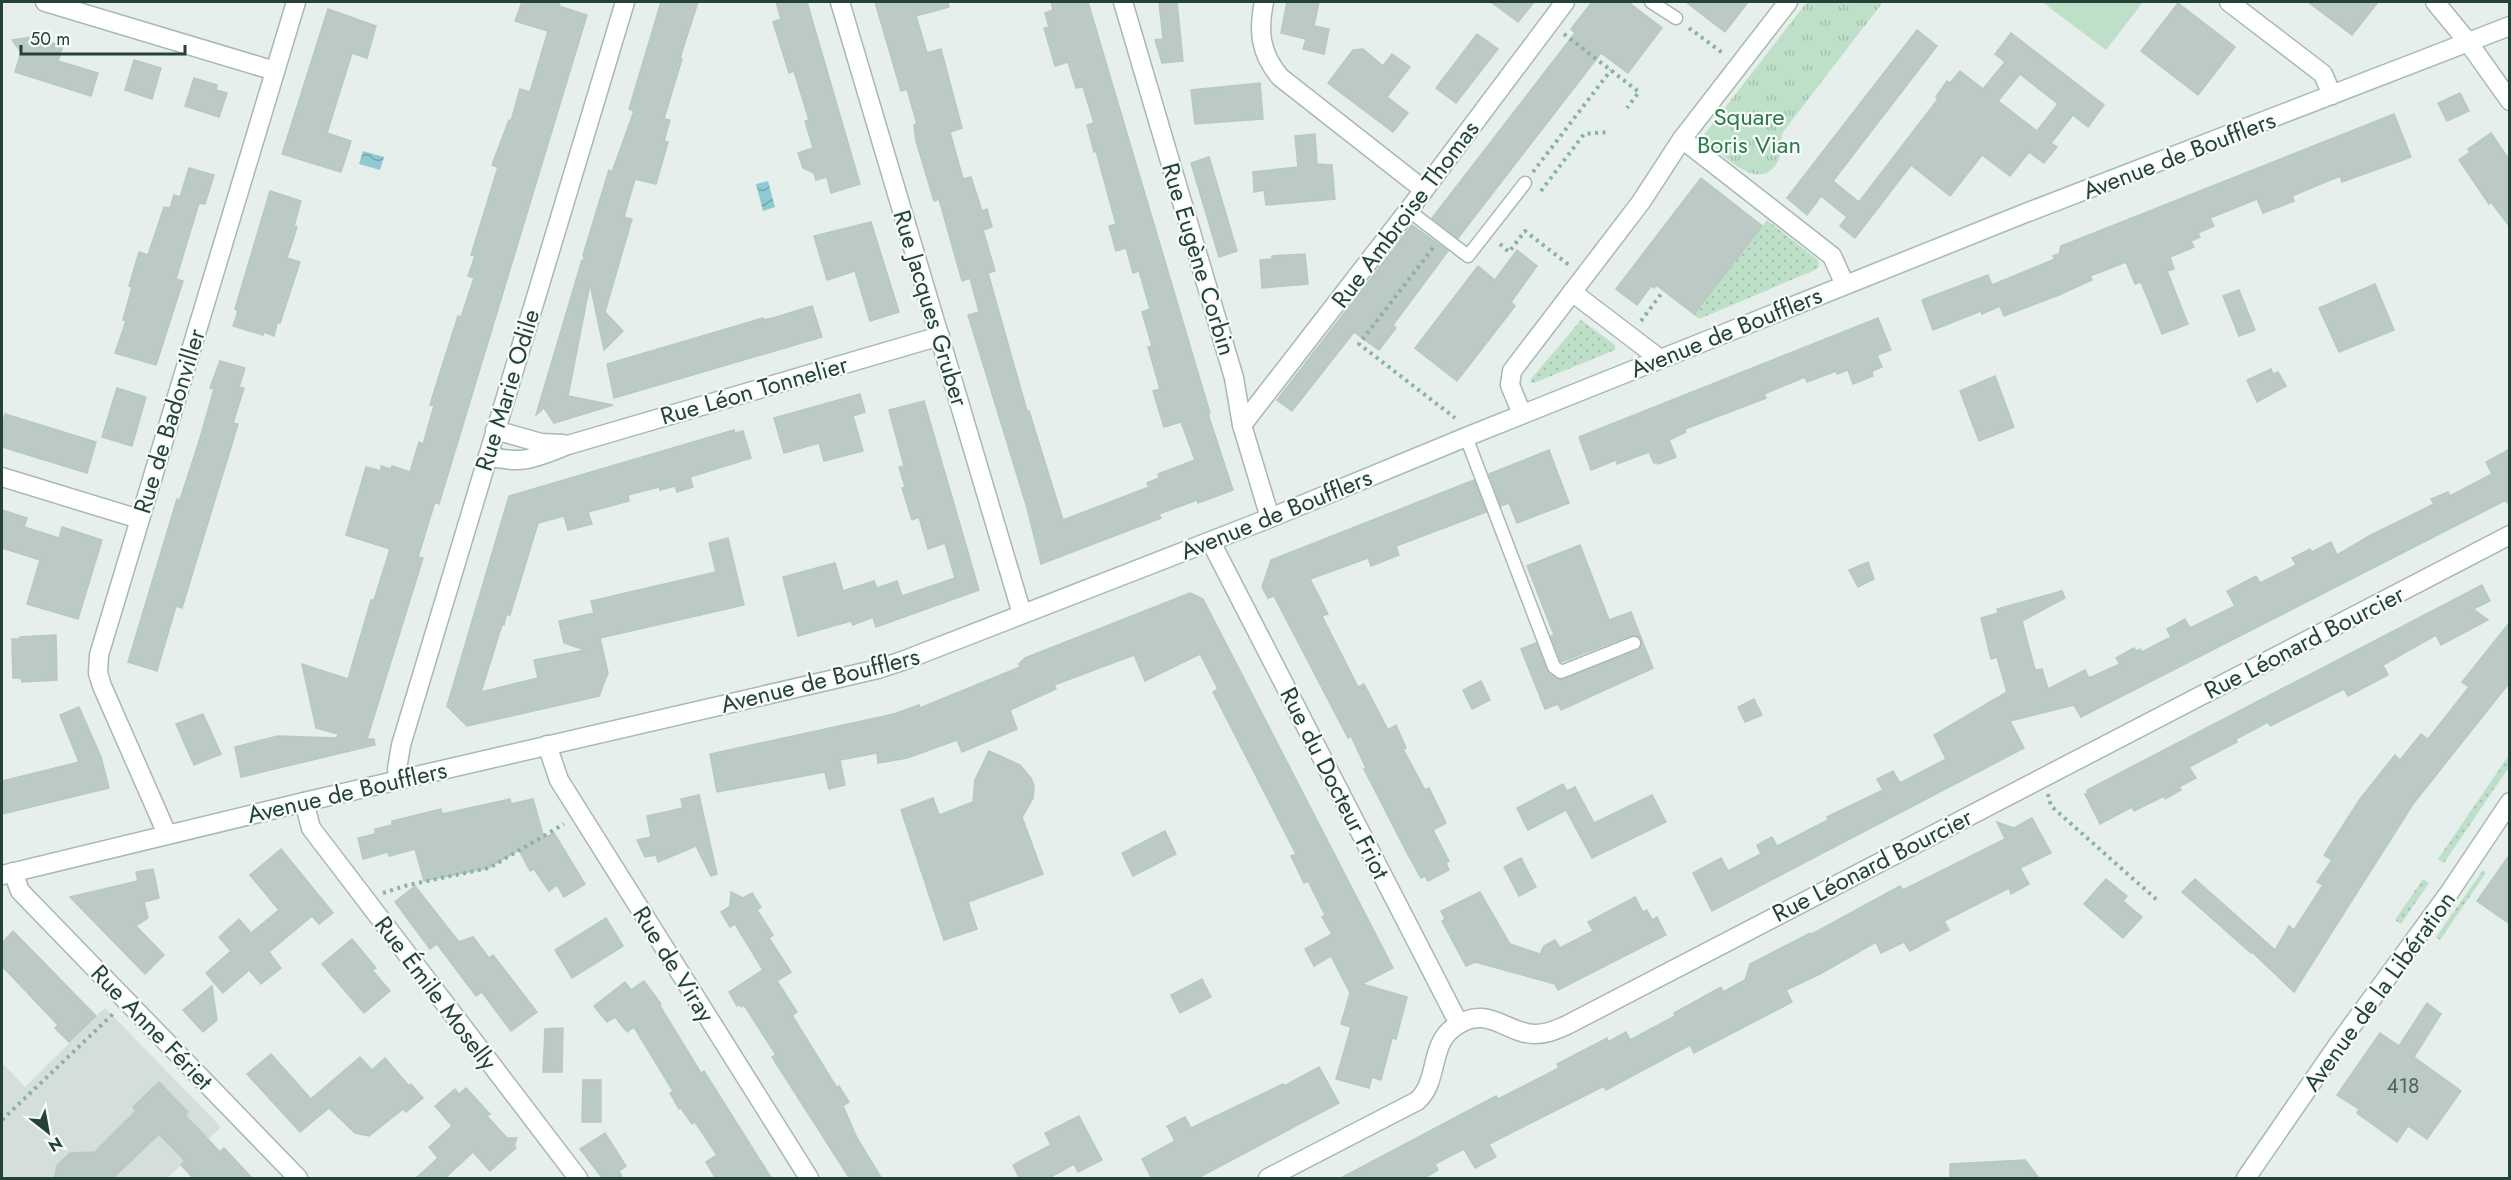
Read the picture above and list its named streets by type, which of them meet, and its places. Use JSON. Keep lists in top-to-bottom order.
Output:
{
  "streets": {
    "street": [
      "Avenue de Boufflers",
      "Rue Ambroise Thomas",
      "Rue Eugène Corbin",
      "Rue Jacques Gruber",
      "Rue Marie Odile",
      "Rue Léon Tonnelier",
      "Rue de Badonviller",
      "Rue Léonard Bourcier",
      "Rue du Docteur Friot",
      "Rue de Viray",
      "Avenue de la Libération",
      "Rue Émile Moselly",
      "Rue Anne Fériet"
    ]
  },
  "crossings": [
    ["Avenue de Boufflers", "Rue Eugène Corbin"],
    ["Avenue de Boufflers", "Rue Jacques Gruber"],
    ["Avenue de Boufflers", "Rue Marie Odile"],
    ["Avenue de Boufflers", "Rue de Badonviller"],
    ["Avenue de Boufflers", "Rue du Docteur Friot"],
    ["Avenue de Boufflers", "Rue de Viray"],
    ["Avenue de Boufflers", "Rue Émile Moselly"],
    ["Avenue de Boufflers", "Rue Anne Fériet"],
    ["Rue Ambroise Thomas", "Rue Eugène Corbin"],
    ["Rue Jacques Gruber", "Rue Léon Tonnelier"],
    ["Rue Marie Odile", "Rue Léon Tonnelier"],
    ["Rue Léonard Bourcier", "Rue du Docteur Friot"]
  ],
  "parks": ["Square Boris Vian"],
  "house_numbers": ["418"],
  "scale_bar": "50 m",
  "north": "bottom right"
}
